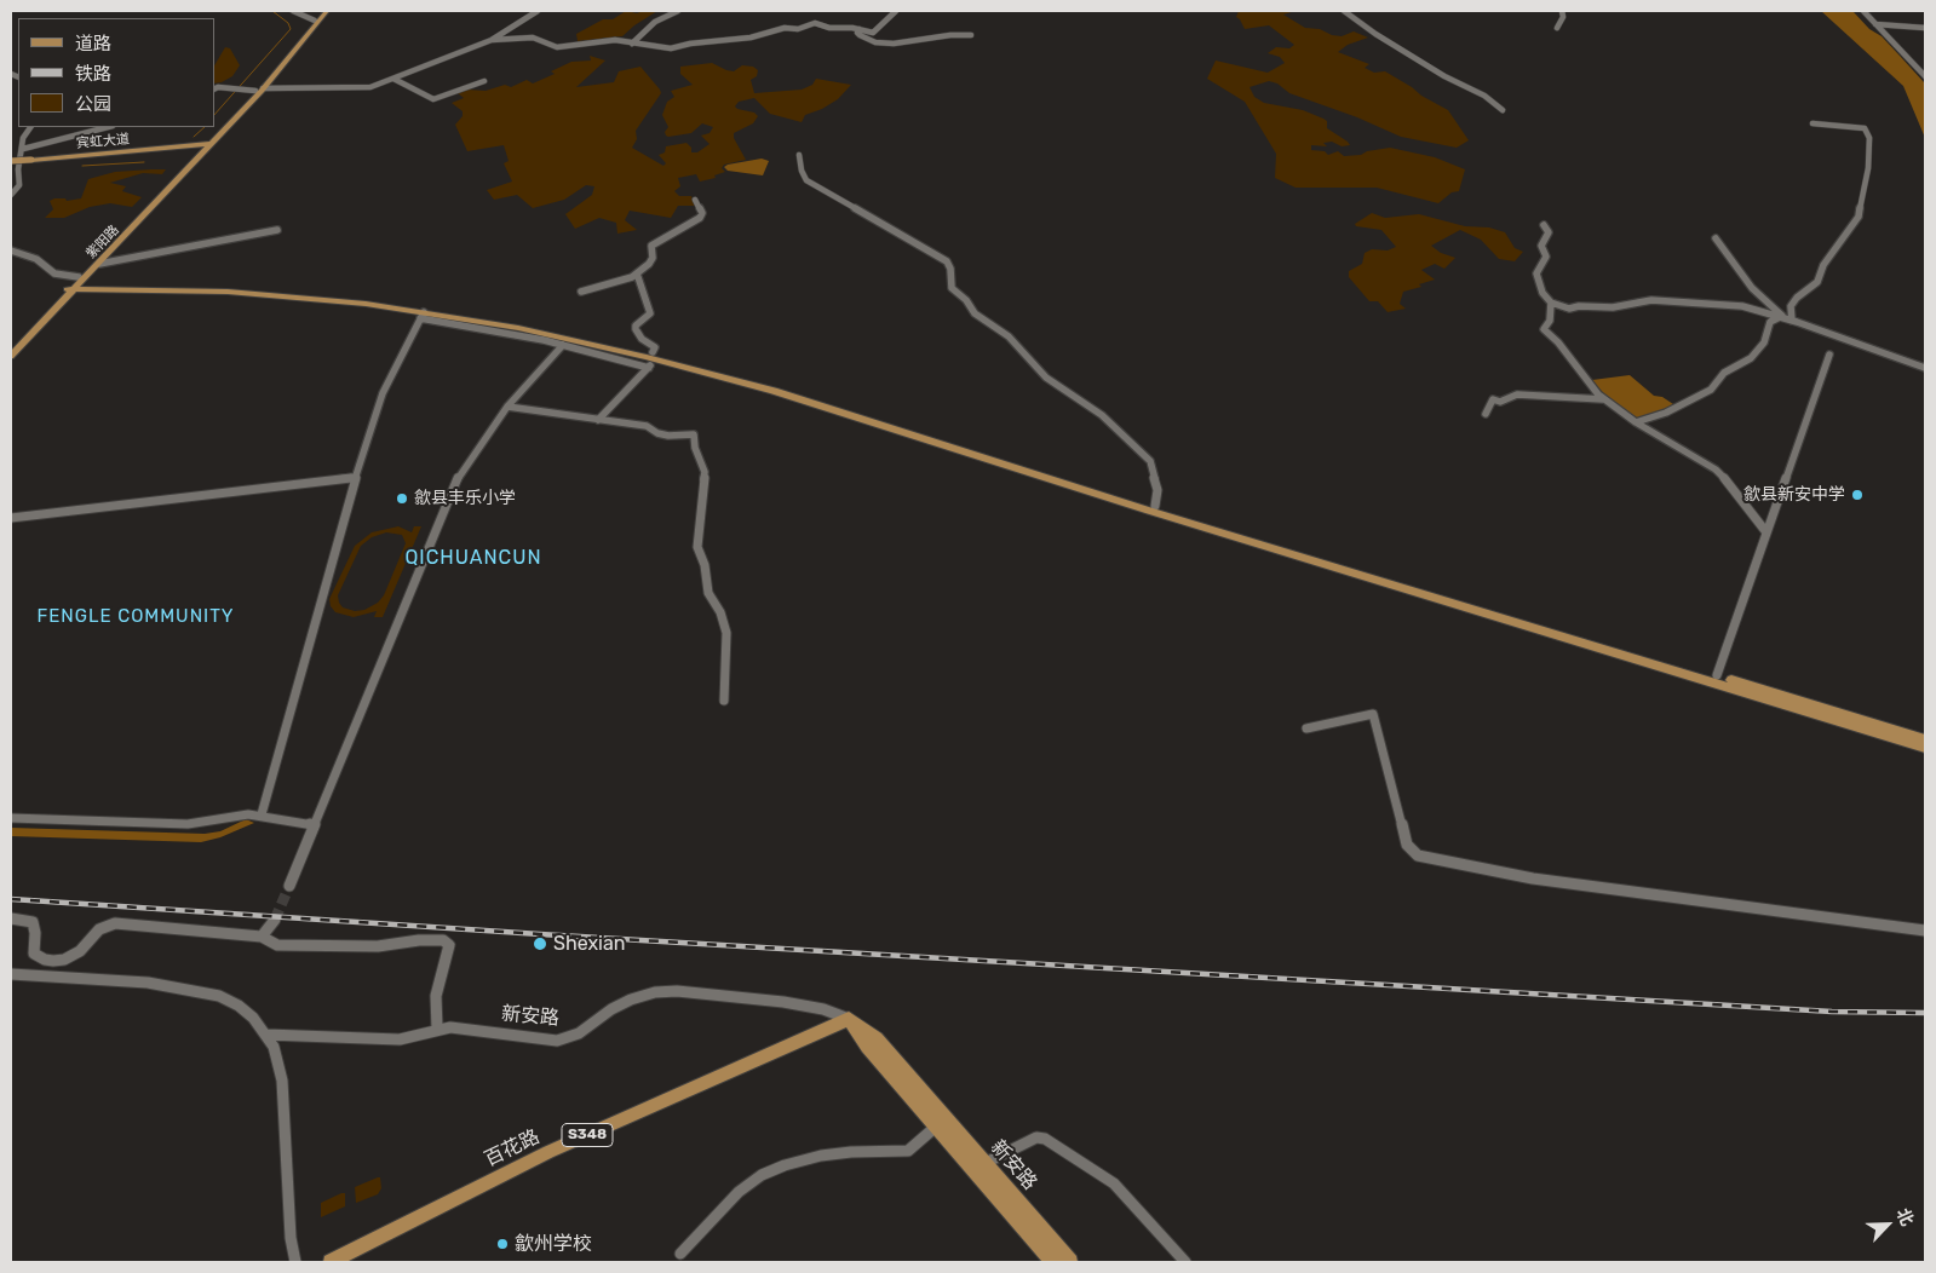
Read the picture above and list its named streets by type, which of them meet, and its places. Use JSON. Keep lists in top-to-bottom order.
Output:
{
  "streets": {
    "main road": [
      "宾虹大道",
      "紫阳路",
      "新安路",
      "S348",
      "百花路"
    ]
  },
  "crossings": [
    ["宾虹大道", "紫阳路"],
    ["新安路", "百花路"]
  ],
  "districts": ["QICHUANCUN", "FENGLE COMMUNITY"],
  "places": [
    "歙县新安中学",
    "歙县丰乐小学",
    "Shexian",
    "歙州学校"
  ],
  "legend": ["道路", "铁路", "公园"],
  "north": "top right"
}
